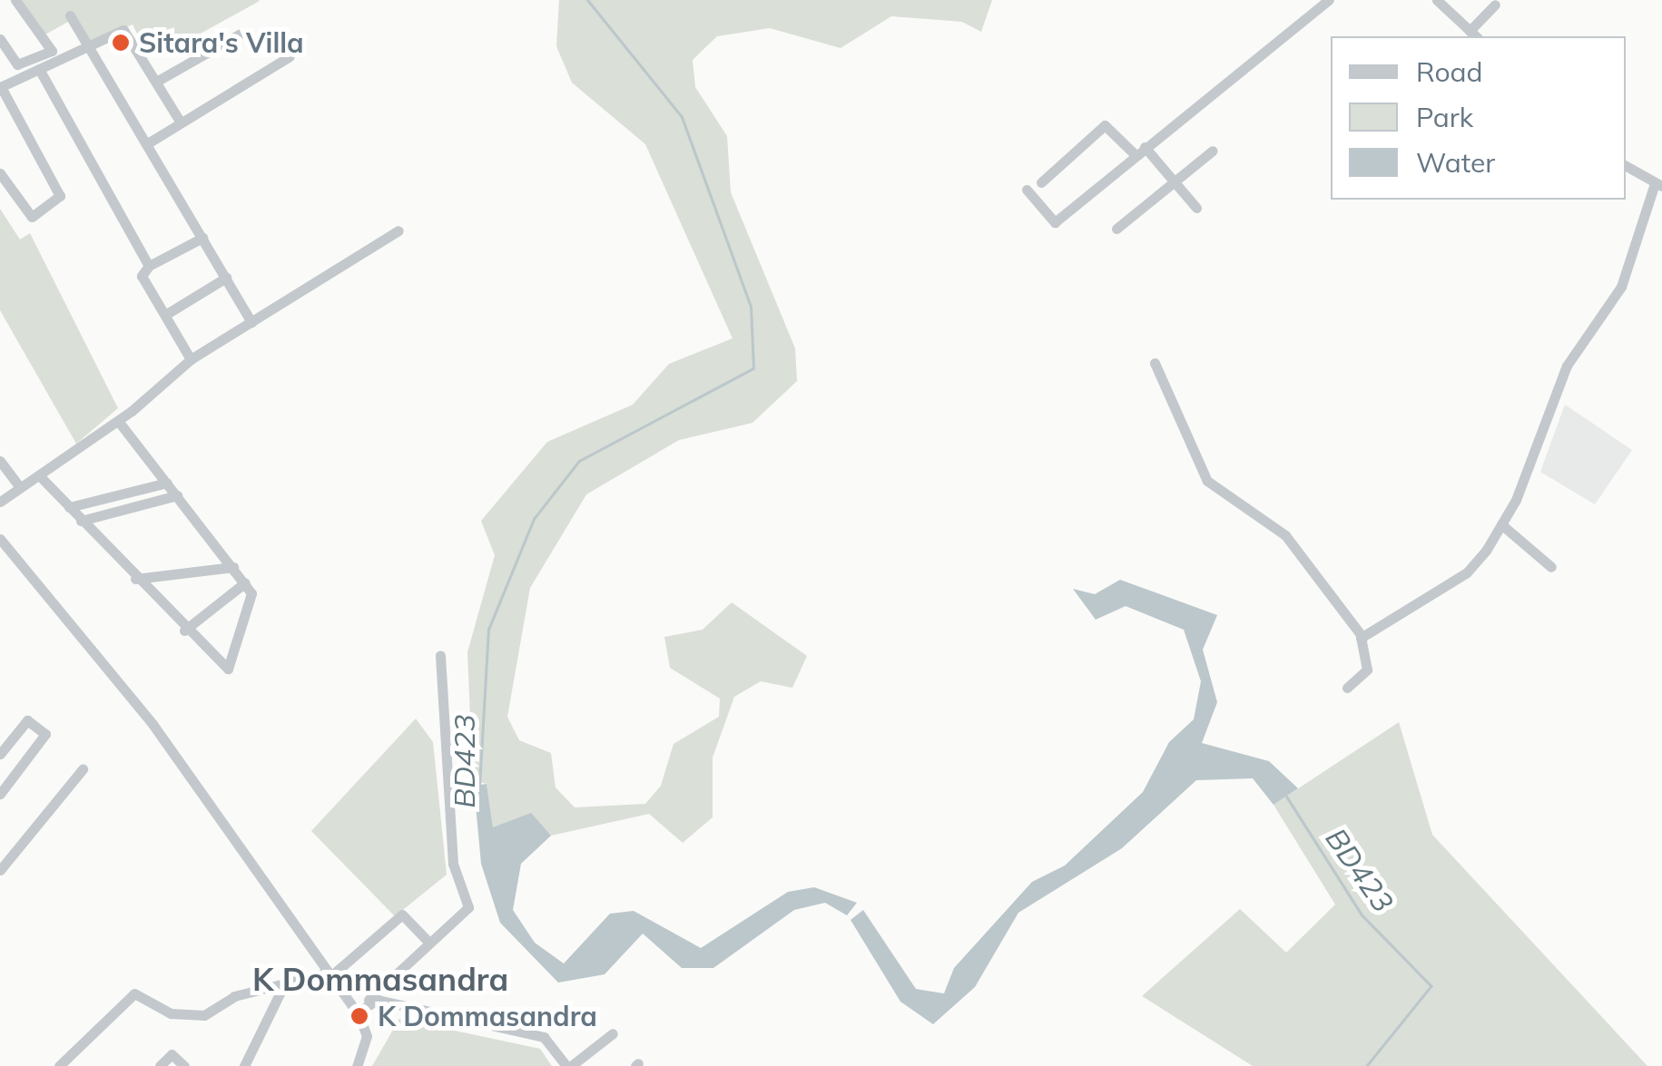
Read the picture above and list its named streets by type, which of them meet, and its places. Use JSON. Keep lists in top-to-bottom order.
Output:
{
  "districts": ["K Dommasandra"],
  "water": ["BD423"],
  "places": ["Sitara's Villa", "K Dommasandra"],
  "legend": ["Road", "Park", "Water"]
}
